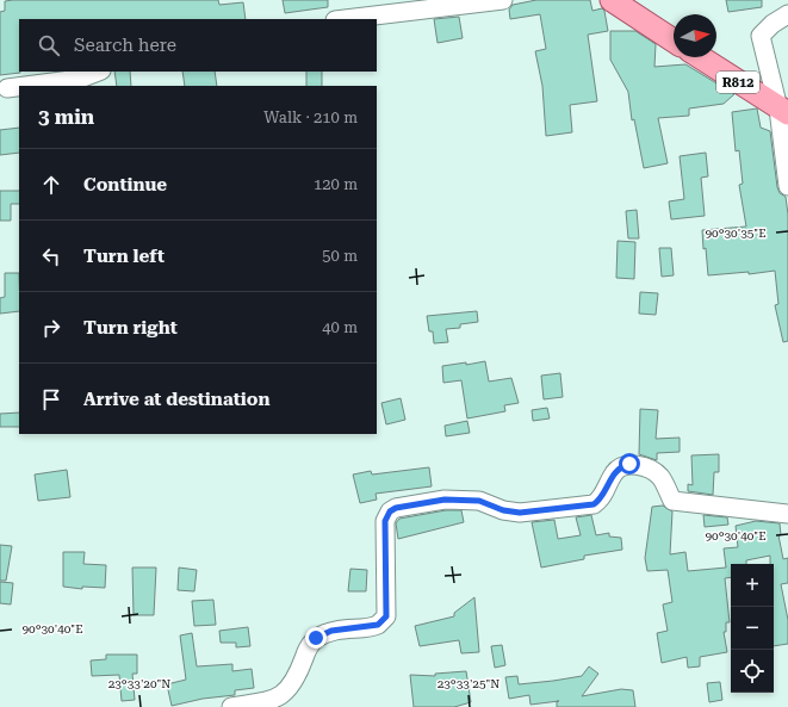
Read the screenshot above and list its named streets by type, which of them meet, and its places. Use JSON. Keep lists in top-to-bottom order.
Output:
{
  "streets": {
    "main road": ["R812"]
  },
  "north": "right",
  "page": {
    "search": "Search here",
    "heading": ["3 min", "Walk · 210 m"],
    "list": [
      ["Continue", "120 m"],
      ["Turn left", "50 m"],
      ["Turn right", "40 m"],
      "Arrive at destination"
    ],
    "map_buttons": ["+", "−"]
  },
  "coordinates": [
    "90°30'35\"E",
    "90°30'40\"E",
    "23°33'20\"N",
    "23°33'25\"N"
  ]
}
